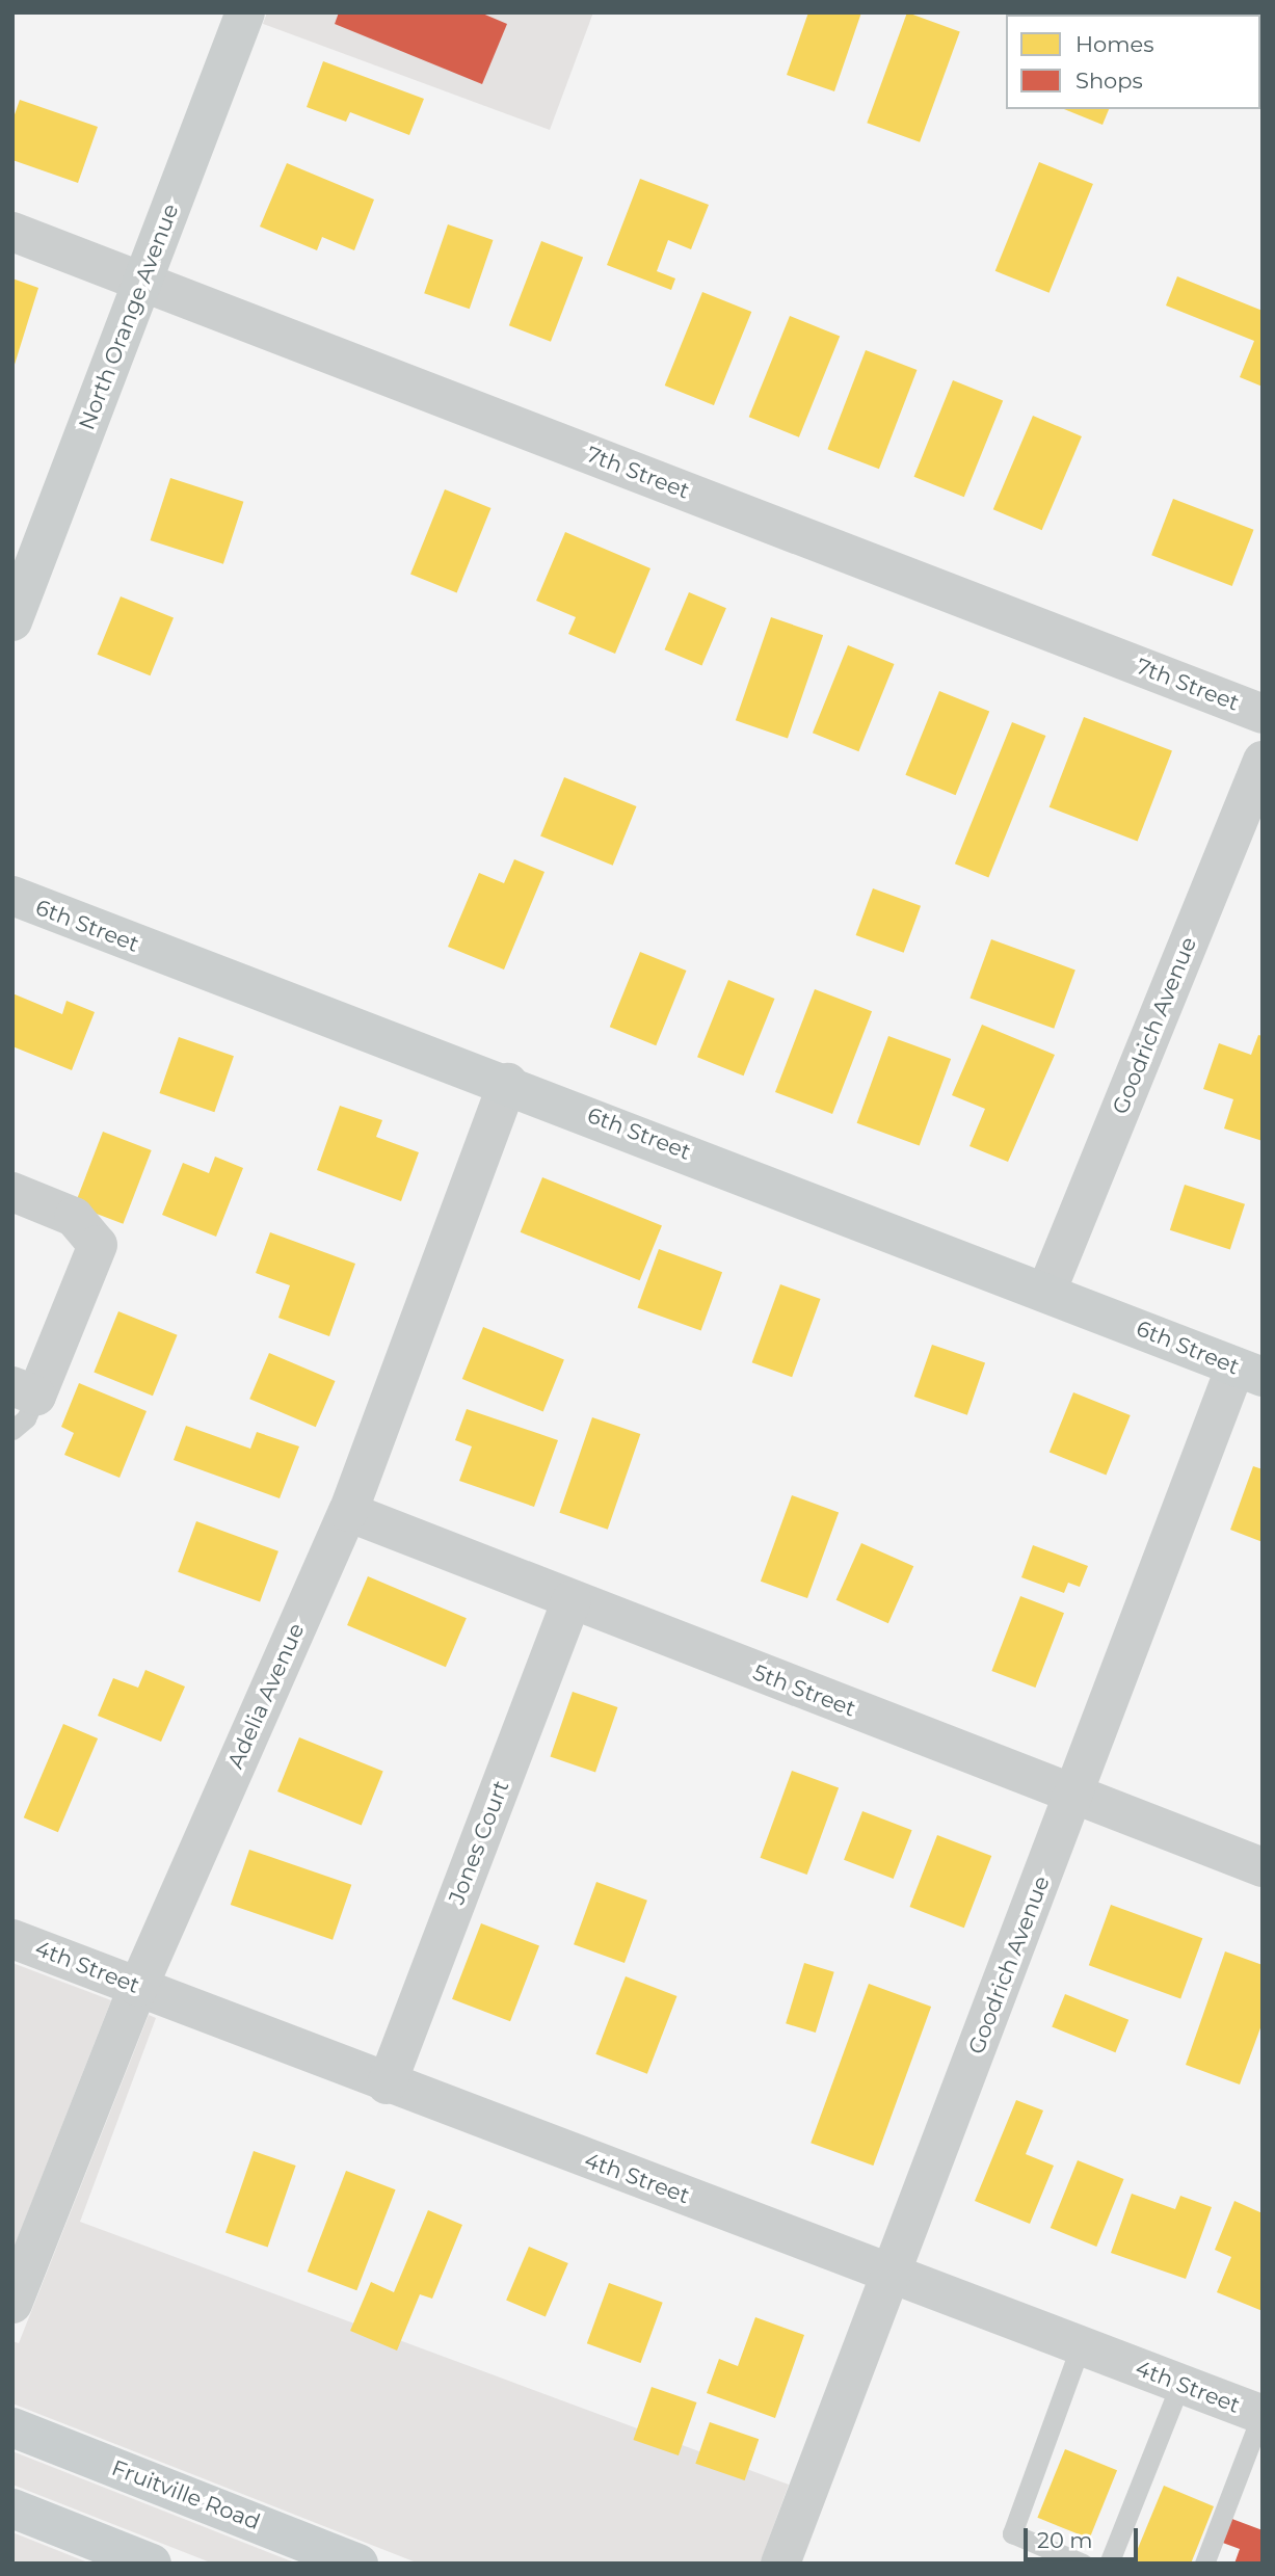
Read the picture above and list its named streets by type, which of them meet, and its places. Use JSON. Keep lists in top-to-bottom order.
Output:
{
  "streets": {
    "main road": ["Fruitville Road"],
    "street": [
      "North Orange Avenue",
      "7th Street",
      "6th Street",
      "Goodrich Avenue",
      "5th Street",
      "Adelia Avenue",
      "Jones Court",
      "4th Street"
    ]
  },
  "crossings": [
    ["North Orange Avenue", "7th Street"],
    ["6th Street", "Goodrich Avenue"],
    ["6th Street", "Adelia Avenue"],
    ["Goodrich Avenue", "5th Street"],
    ["Goodrich Avenue", "4th Street"],
    ["5th Street", "Adelia Avenue"],
    ["5th Street", "Jones Court"],
    ["Adelia Avenue", "4th Street"],
    ["Jones Court", "4th Street"]
  ],
  "legend": ["Homes", "Shops"],
  "scale_bar": "20 m"
}
